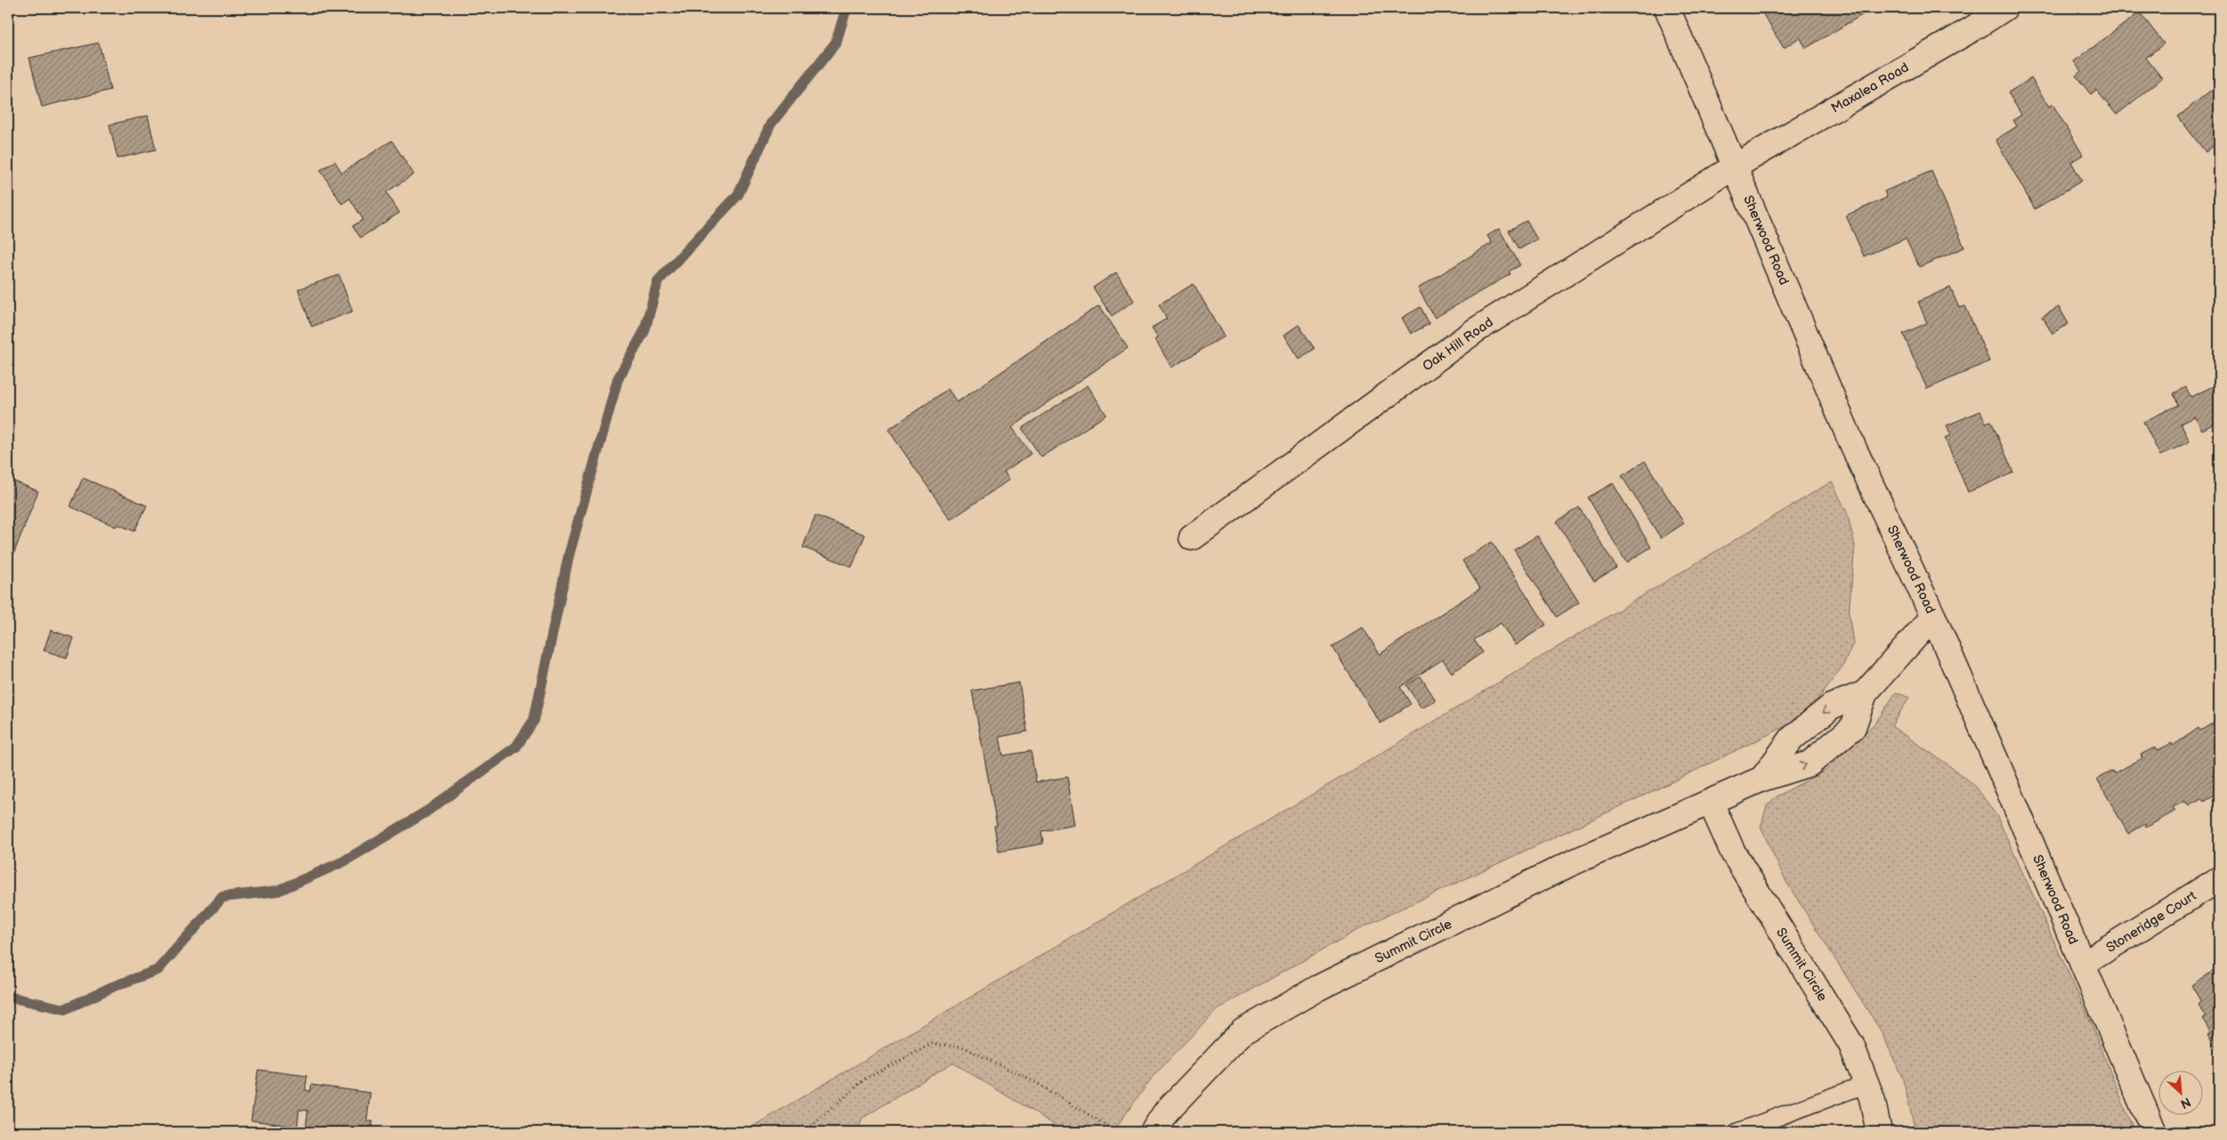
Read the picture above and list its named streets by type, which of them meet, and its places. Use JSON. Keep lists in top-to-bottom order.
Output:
{
  "streets": {
    "street": [
      "Maxalea Road",
      "Sherwood Road",
      "Oak Hill Road",
      "Stoneridge Court",
      "Summit Circle"
    ]
  },
  "crossings": [
    ["Maxalea Road", "Sherwood Road"],
    ["Maxalea Road", "Oak Hill Road"],
    ["Sherwood Road", "Oak Hill Road"],
    ["Sherwood Road", "Stoneridge Court"],
    ["Sherwood Road", "Summit Circle"]
  ],
  "north": "bottom right"
}
